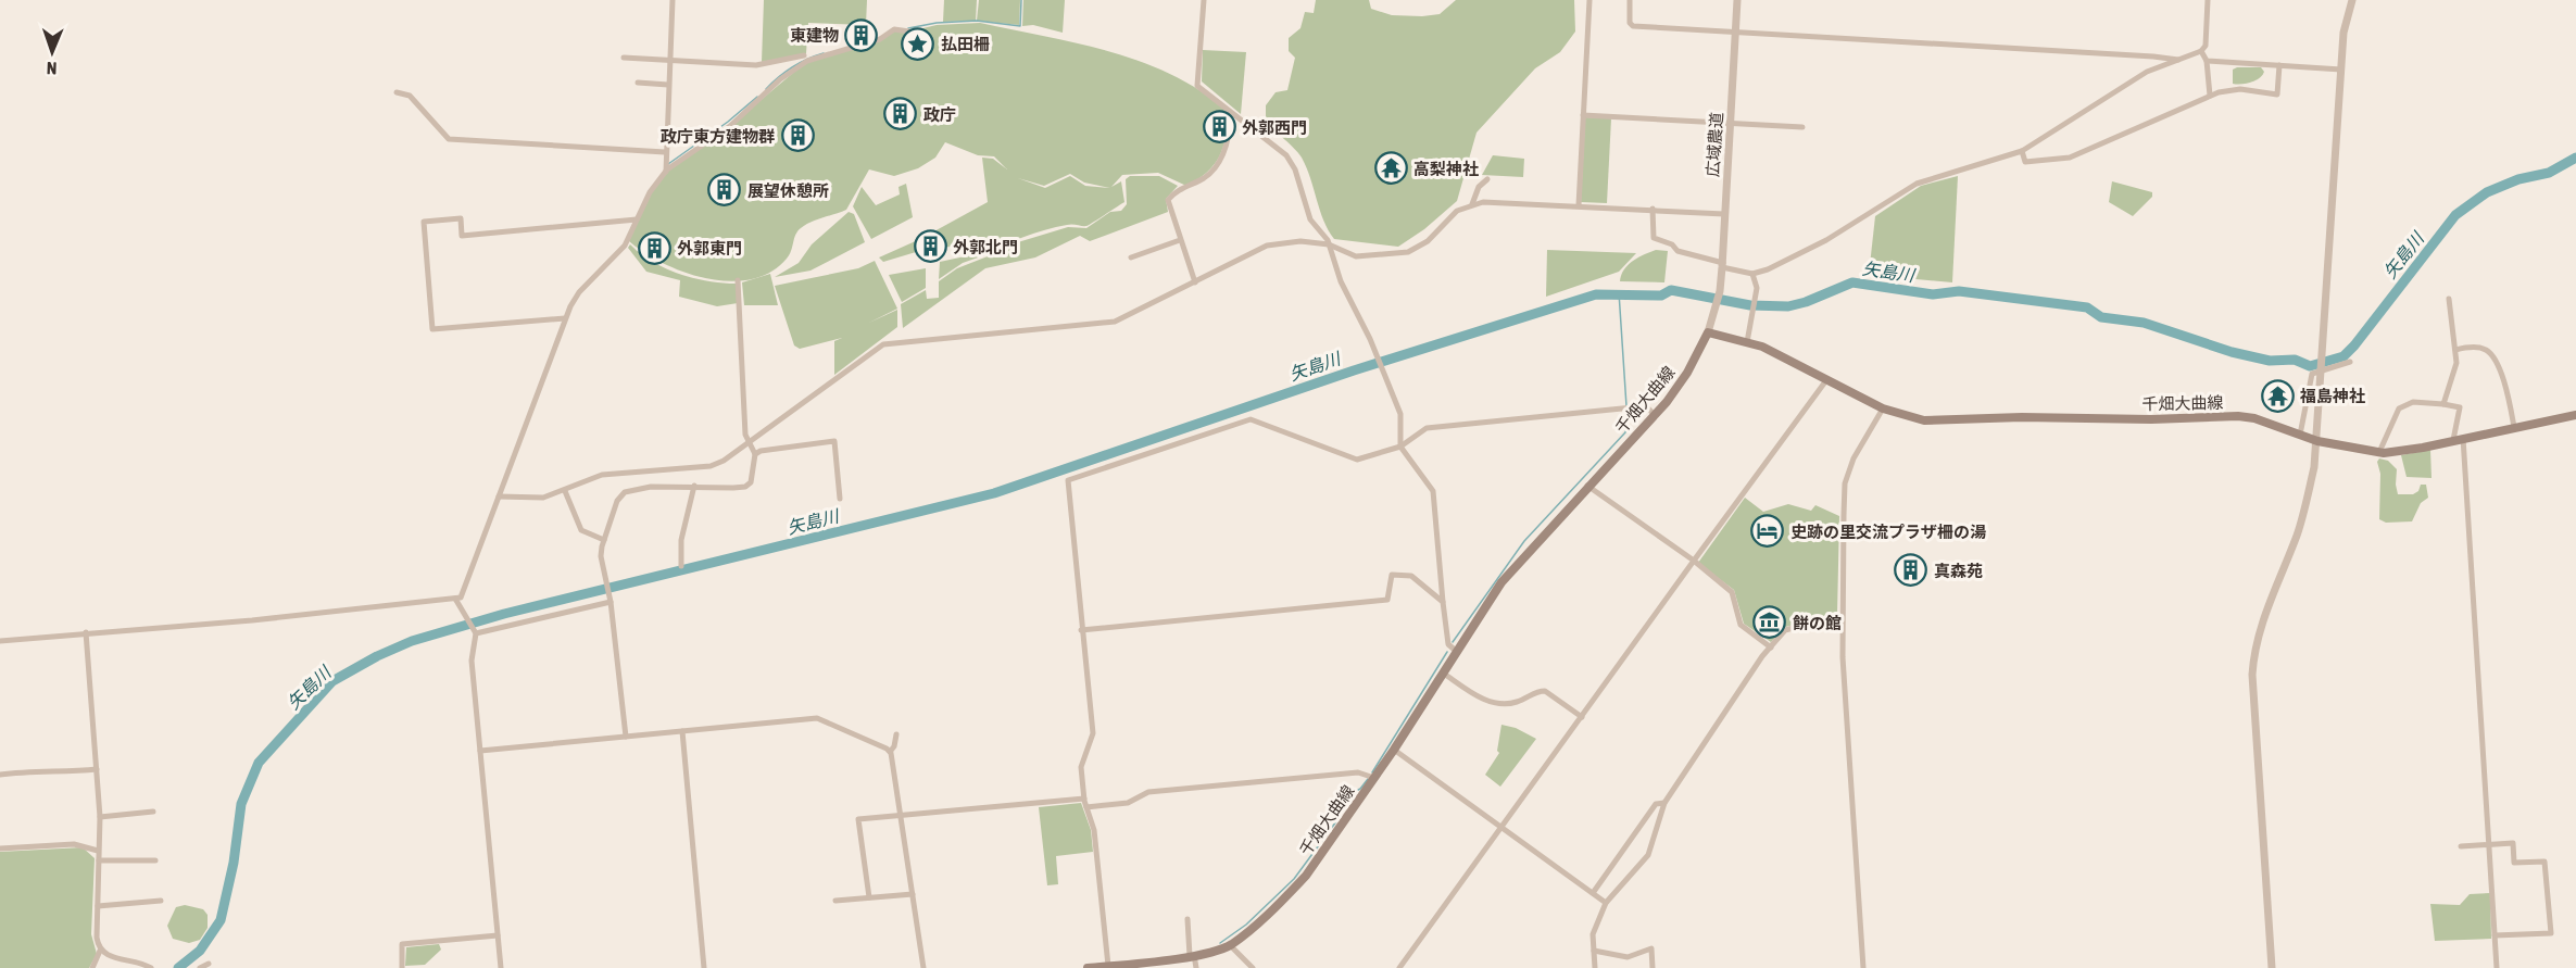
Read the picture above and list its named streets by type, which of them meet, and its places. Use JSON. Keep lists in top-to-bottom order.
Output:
{
  "streets": {
    "main road": ["千畑大曲線"],
    "street": ["広域農道"]
  },
  "crossings": [
    ["広域農道", "千畑大曲線"]
  ],
  "water": ["矢島川"],
  "places": {
    "building": [
      "東建物",
      "政庁",
      "外郭西門",
      "政庁東方建物群",
      "展望休憩所",
      "外郭北門",
      "外郭東門",
      "真森苑"
    ],
    "place": ["払田柵"],
    "temple": ["高梨神社", "福島神社"],
    "hotel": ["史跡の里交流プラザ柵の湯"],
    "museum": ["餅の館"]
  },
  "north": "bottom"
}
